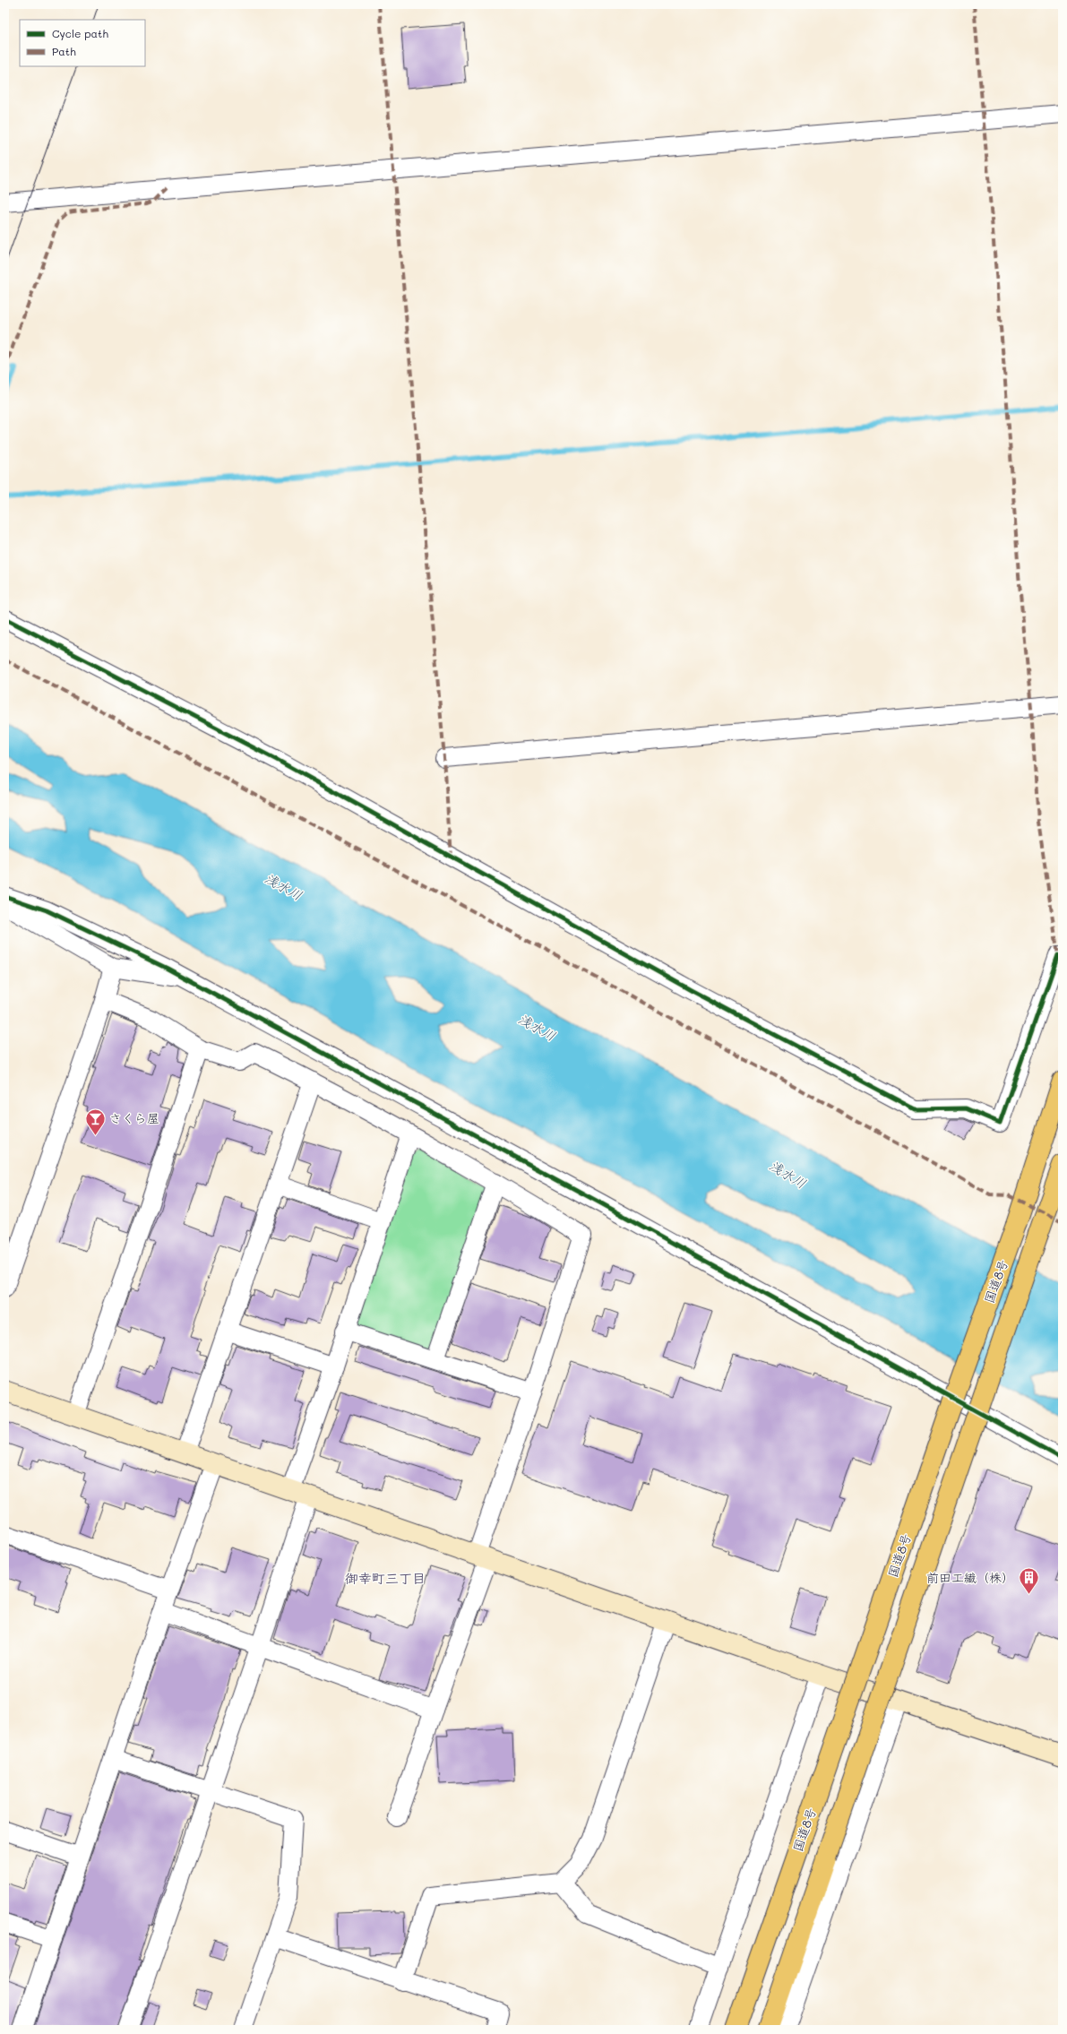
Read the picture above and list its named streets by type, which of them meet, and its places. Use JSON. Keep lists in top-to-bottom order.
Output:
{
  "streets": {
    "highway": ["国道8号"]
  },
  "districts": ["御幸町三丁目"],
  "water": ["浅水川"],
  "places": {
    "bar": ["さくら屋"],
    "building": ["前田工繊（株）"]
  },
  "legend": ["Cycle path", "Path"]
}
